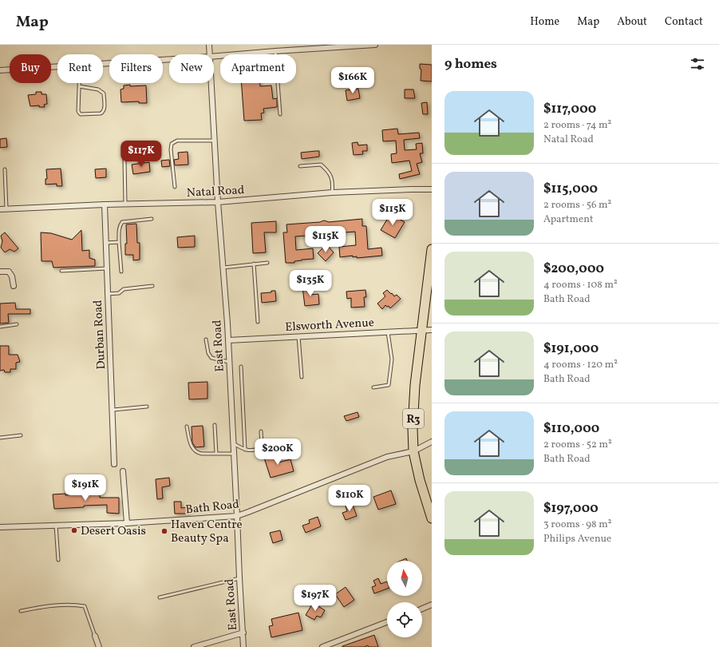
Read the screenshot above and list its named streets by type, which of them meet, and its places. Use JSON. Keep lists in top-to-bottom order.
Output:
{
  "streets": {
    "highway": ["R3"],
    "street": [
      "Natal Road",
      "Elsworth Avenue",
      "Durban Road",
      "East Road",
      "Bath Road"
    ]
  },
  "crossings": [
    ["Natal Road", "Durban Road"],
    ["Natal Road", "East Road"],
    ["Elsworth Avenue", "East Road"],
    ["Elsworth Avenue", "R3"],
    ["East Road", "Bath Road"],
    ["R3", "Bath Road"]
  ],
  "places": ["Desert Oasis", "Haven Centre Beauty Spa"],
  "north": "top",
  "page": {
    "header": "Map",
    "nav": [
      "Home",
      "Map",
      "About",
      "Contact"
    ],
    "heading": "9 homes",
    "chip": [
      "Buy",
      "Rent",
      "Filters",
      "New",
      "Apartment"
    ],
    "price": [
      "$166K",
      "$117K",
      "$115K",
      "$115K",
      "$135K",
      "$200K",
      "$191K",
      "$110K",
      "$197K"
    ],
    "list": [
      {
        "name": "$117,000",
        "note": "2 rooms · 74 m² · Natal Road"
      },
      {
        "name": "$115,000",
        "note": "2 rooms · 56 m² · Apartment"
      },
      {
        "name": "$200,000",
        "note": "4 rooms · 108 m² · Bath Road"
      },
      {
        "name": "$191,000",
        "note": "4 rooms · 120 m² · Bath Road"
      },
      {
        "name": "$110,000",
        "note": "2 rooms · 52 m² · Bath Road"
      },
      {
        "name": "$197,000",
        "note": "3 rooms · 98 m² · Philips Avenue"
      }
    ]
  }
}
